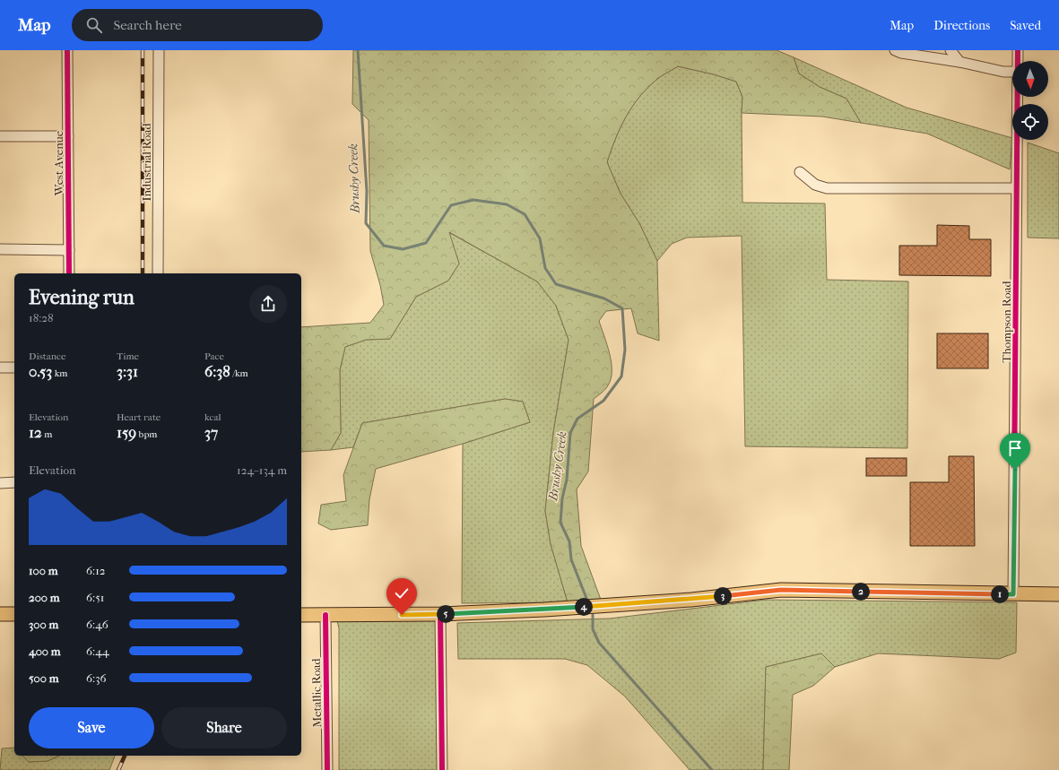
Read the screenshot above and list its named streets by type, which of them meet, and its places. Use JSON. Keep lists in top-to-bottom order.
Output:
{
  "streets": {
    "street": [
      "Industrial Road",
      "West Avenue",
      "Thompson Road",
      "Metallic Road"
    ]
  },
  "water": ["Brushy Creek"],
  "north": "bottom",
  "page": {
    "header": "Map",
    "search": "Search here",
    "nav": ["Map", "Directions", "Saved"],
    "heading": ["Evening run", "18:28"],
    "stats": [
      ["Distance", "0.53 km"],
      ["Time", "3:31"],
      ["Pace", "6:38 /km"],
      ["Elevation", "12 m"],
      ["Heart rate", "159 bpm"],
      ["kcal", "37"]
    ],
    "chart": ["Elevation", "124–134 m"],
    "list": [
      {
        "name": "100 m",
        "note": "6:12"
      },
      {
        "name": "200 m",
        "note": "6:51"
      },
      {
        "name": "300 m",
        "note": "6:46"
      },
      {
        "name": "400 m",
        "note": "6:44"
      },
      {
        "name": "500 m",
        "note": "6:36"
      }
    ],
    "pins": [
      "2",
      "1",
      "3",
      "4",
      "5"
    ],
    "buttons": ["Save", "Share"]
  }
}
